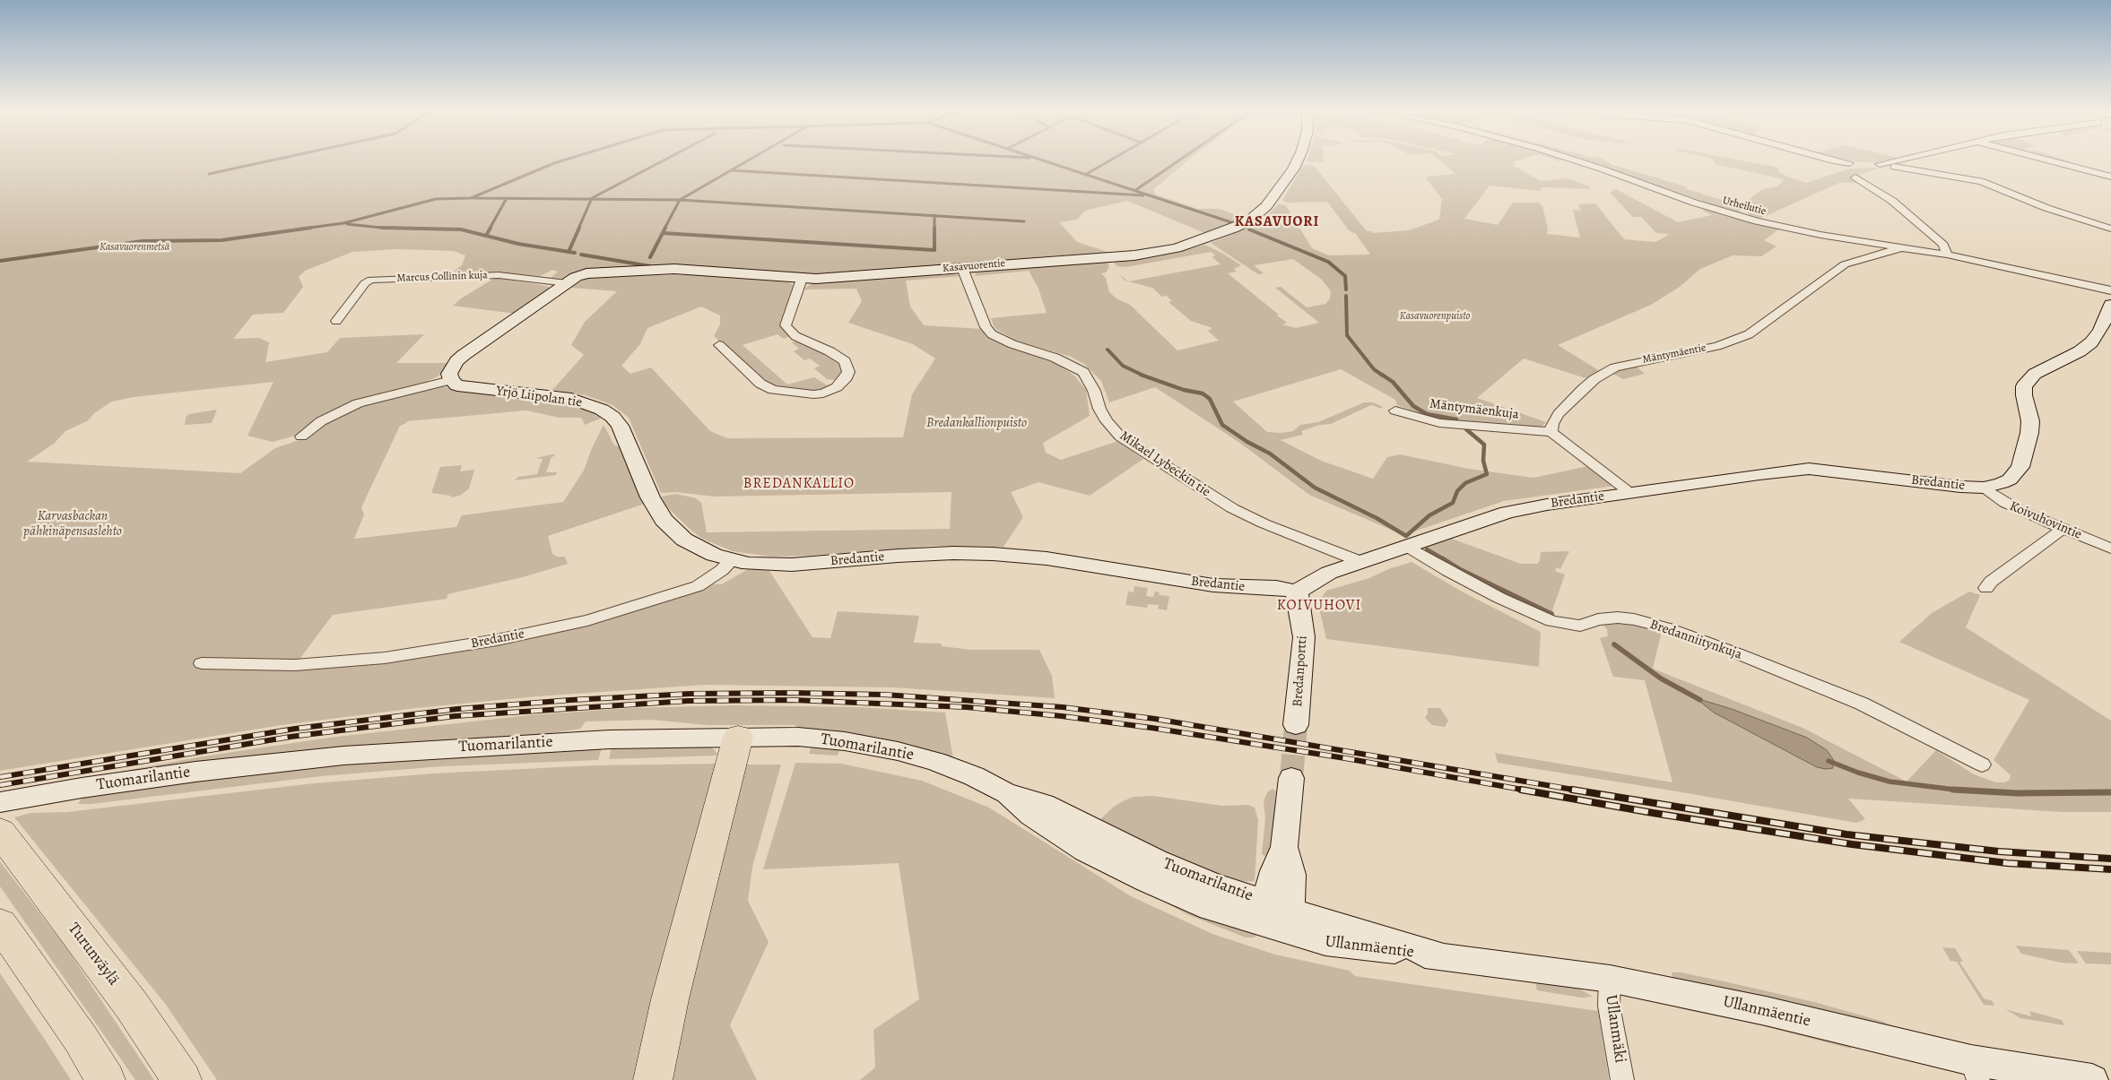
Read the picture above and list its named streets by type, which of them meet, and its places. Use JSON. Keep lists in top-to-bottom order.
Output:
{
  "streets": {
    "highway": ["Turunväylä"],
    "street": [
      "Urheilutie",
      "Kasavuorentie",
      "Marcus Collinin kuja",
      "Mäntymäentie",
      "Yrjö Liipolan tie",
      "Mäntymäenkuja",
      "Mikael Lybeckin tie",
      "Bredantie",
      "Koivuhovintie",
      "Bredanniitynkuja",
      "Bredanportti",
      "Tuomarilantie",
      "Ullanmäentie",
      "Ullanmäki"
    ]
  },
  "crossings": [
    ["Urheilutie", "Mäntymäentie"],
    ["Kasavuorentie", "Marcus Collinin kuja"],
    ["Kasavuorentie", "Mikael Lybeckin tie"],
    ["Mäntymäentie", "Mäntymäenkuja"],
    ["Yrjö Liipolan tie", "Bredantie"],
    ["Mikael Lybeckin tie", "Bredantie"],
    ["Bredantie", "Koivuhovintie"],
    ["Bredantie", "Bredanniitynkuja"],
    ["Bredantie", "Bredanportti"],
    ["Tuomarilantie", "Ullanmäentie"],
    ["Ullanmäentie", "Ullanmäki"]
  ],
  "districts": ["KASAVUORI", "BREDANKALLIO", "KOIVUHOVI"],
  "parks": [
    "Kasavuorenmetsä",
    "Kasavuorenpuisto",
    "Bredankallionpuisto",
    "Karvasbackan pähkinäpensaslehto"
  ]
}
